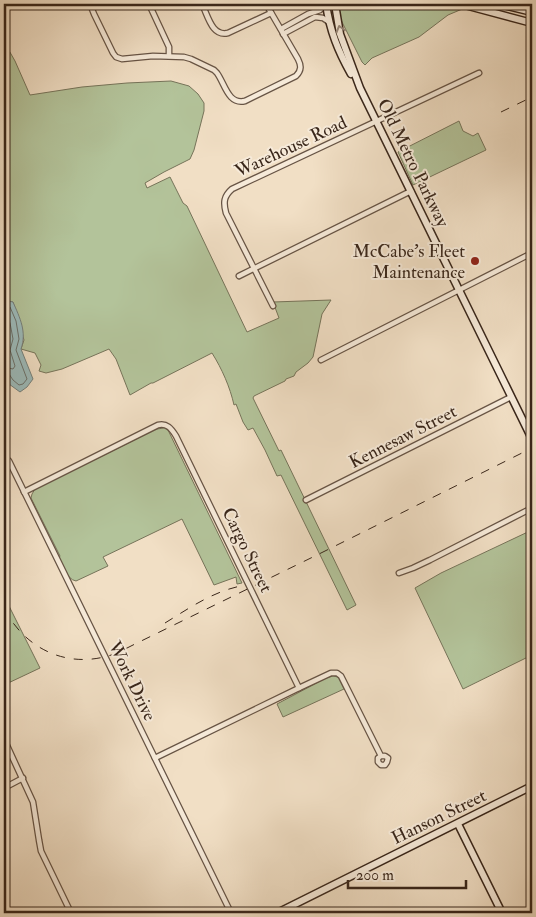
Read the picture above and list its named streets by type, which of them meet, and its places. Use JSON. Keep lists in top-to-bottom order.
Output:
{
  "streets": {
    "street": [
      "Warehouse Road",
      "Old Metro Parkway",
      "Kennesaw Street",
      "Cargo Street",
      "Work Drive",
      "Hanson Street"
    ]
  },
  "crossings": [
    ["Warehouse Road", "Old Metro Parkway"],
    ["Old Metro Parkway", "Kennesaw Street"],
    ["Cargo Street", "Work Drive"]
  ],
  "places": ["McCabe's Fleet Maintenance"],
  "scale_bar": "200 m"
}
